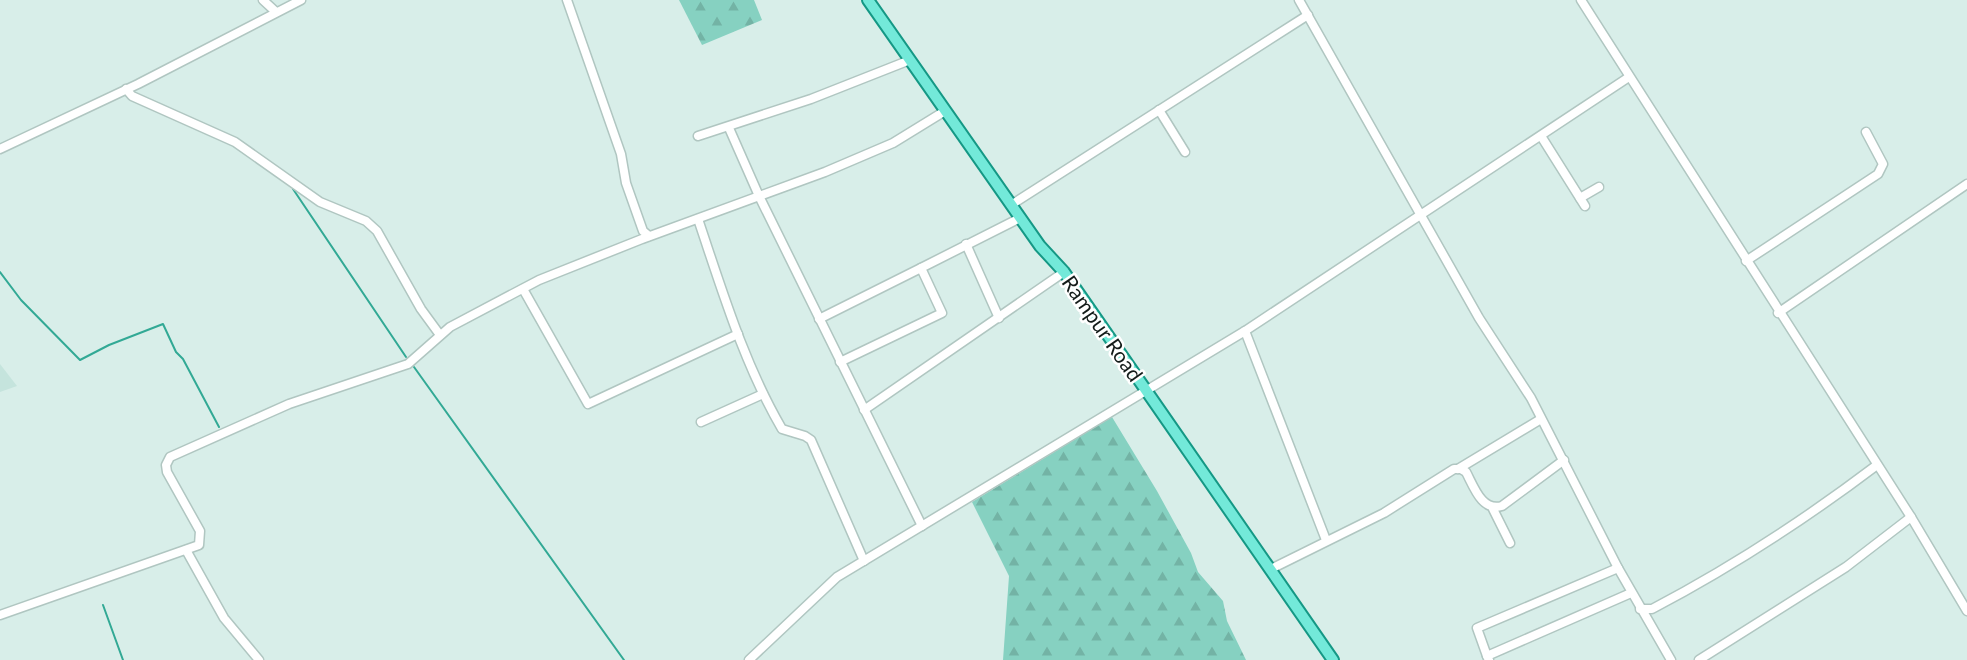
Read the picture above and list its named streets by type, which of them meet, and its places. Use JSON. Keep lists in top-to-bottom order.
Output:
{
  "streets": {
    "main road": ["Rampur Road"]
  }
}
